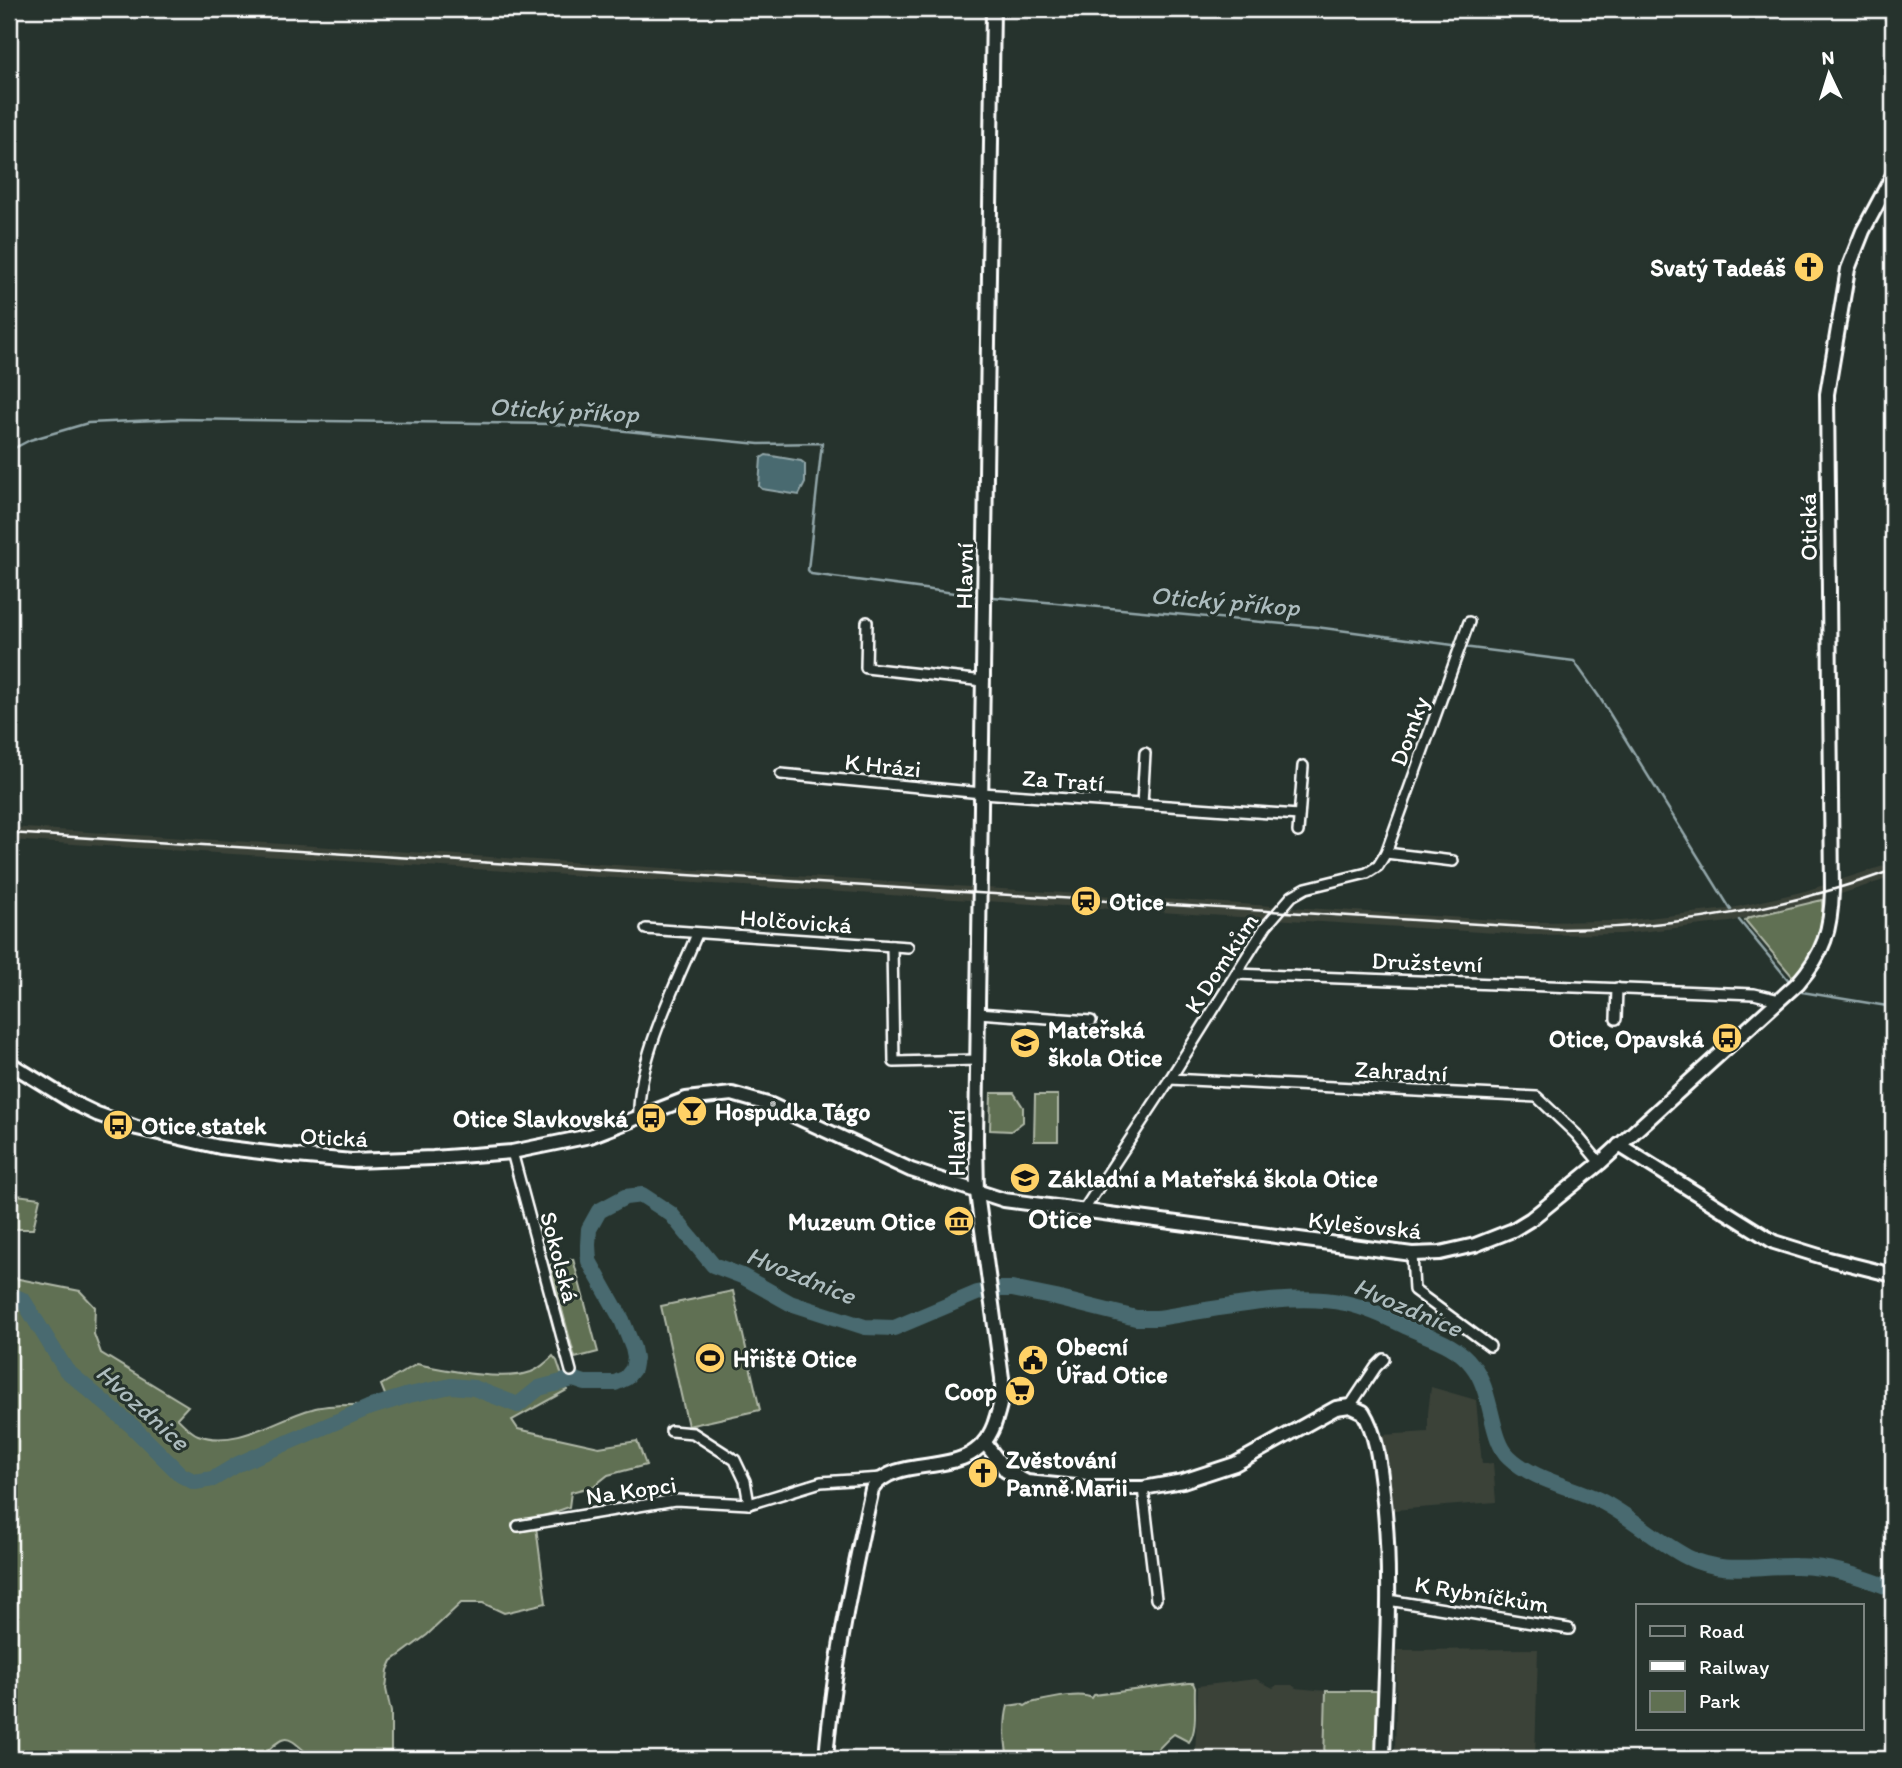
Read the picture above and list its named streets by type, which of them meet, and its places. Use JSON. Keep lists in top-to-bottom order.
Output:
{
  "streets": {
    "main road": [
      "Otická",
      "Hlavní",
      "Kylešovská",
      "K Rybníčkům"
    ],
    "street": [
      "Domky",
      "K Hrázi",
      "Za Tratí",
      "Holčovická",
      "Družstevní",
      "K Domkům",
      "Zahradní",
      "Sokolská",
      "Na Kopci"
    ]
  },
  "crossings": [
    ["Otická", "Družstevní"],
    ["Otická", "Kylešovská"],
    ["Otická", "Sokolská"],
    ["Hlavní", "K Hrázi"],
    ["Hlavní", "Za Tratí"],
    ["Hlavní", "Kylešovská"],
    ["Domky", "K Domkům"],
    ["K Hrázi", "Za Tratí"],
    ["Družstevní", "K Domkům"],
    ["Družstevní", "Kylešovská"],
    ["K Domkům", "Zahradní"],
    ["K Domkům", "Kylešovská"],
    ["Zahradní", "Kylešovská"]
  ],
  "districts": ["Otice"],
  "water": ["Otický příkop", "Hvozdnice"],
  "places": {
    "church": ["Svatý Tadeáš", "Zvěstování Panně Marii"],
    "station": ["Otice"],
    "bus stop": ["Otice, Opavská", "Otice Slavkovská", "Otice statek"],
    "school or university": ["Mateřská škola Otice", "Základní a Mateřská škola Otice"],
    "bar": ["Hospůdka Tágo"],
    "museum": ["Muzeum Otice"],
    "sports": ["Hřiště Otice"],
    "public building": ["Obecní Úřad Otice"],
    "supermarket": ["Coop"]
  },
  "legend": ["Road", "Railway", "Park"],
  "north": "top"
}
